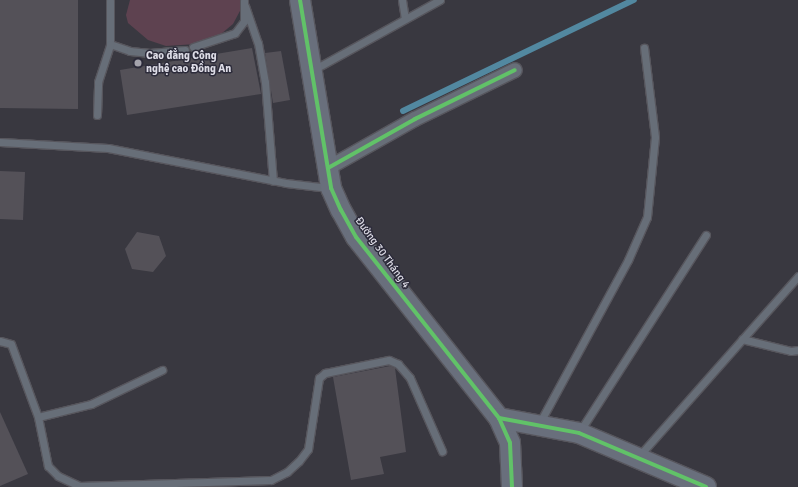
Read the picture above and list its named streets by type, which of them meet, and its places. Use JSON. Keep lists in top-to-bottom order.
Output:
{
  "streets": {
    "street": ["Đường 30 Tháng 4"]
  },
  "places": ["Cao đẳng Công nghệ cao Đồng An"]
}
